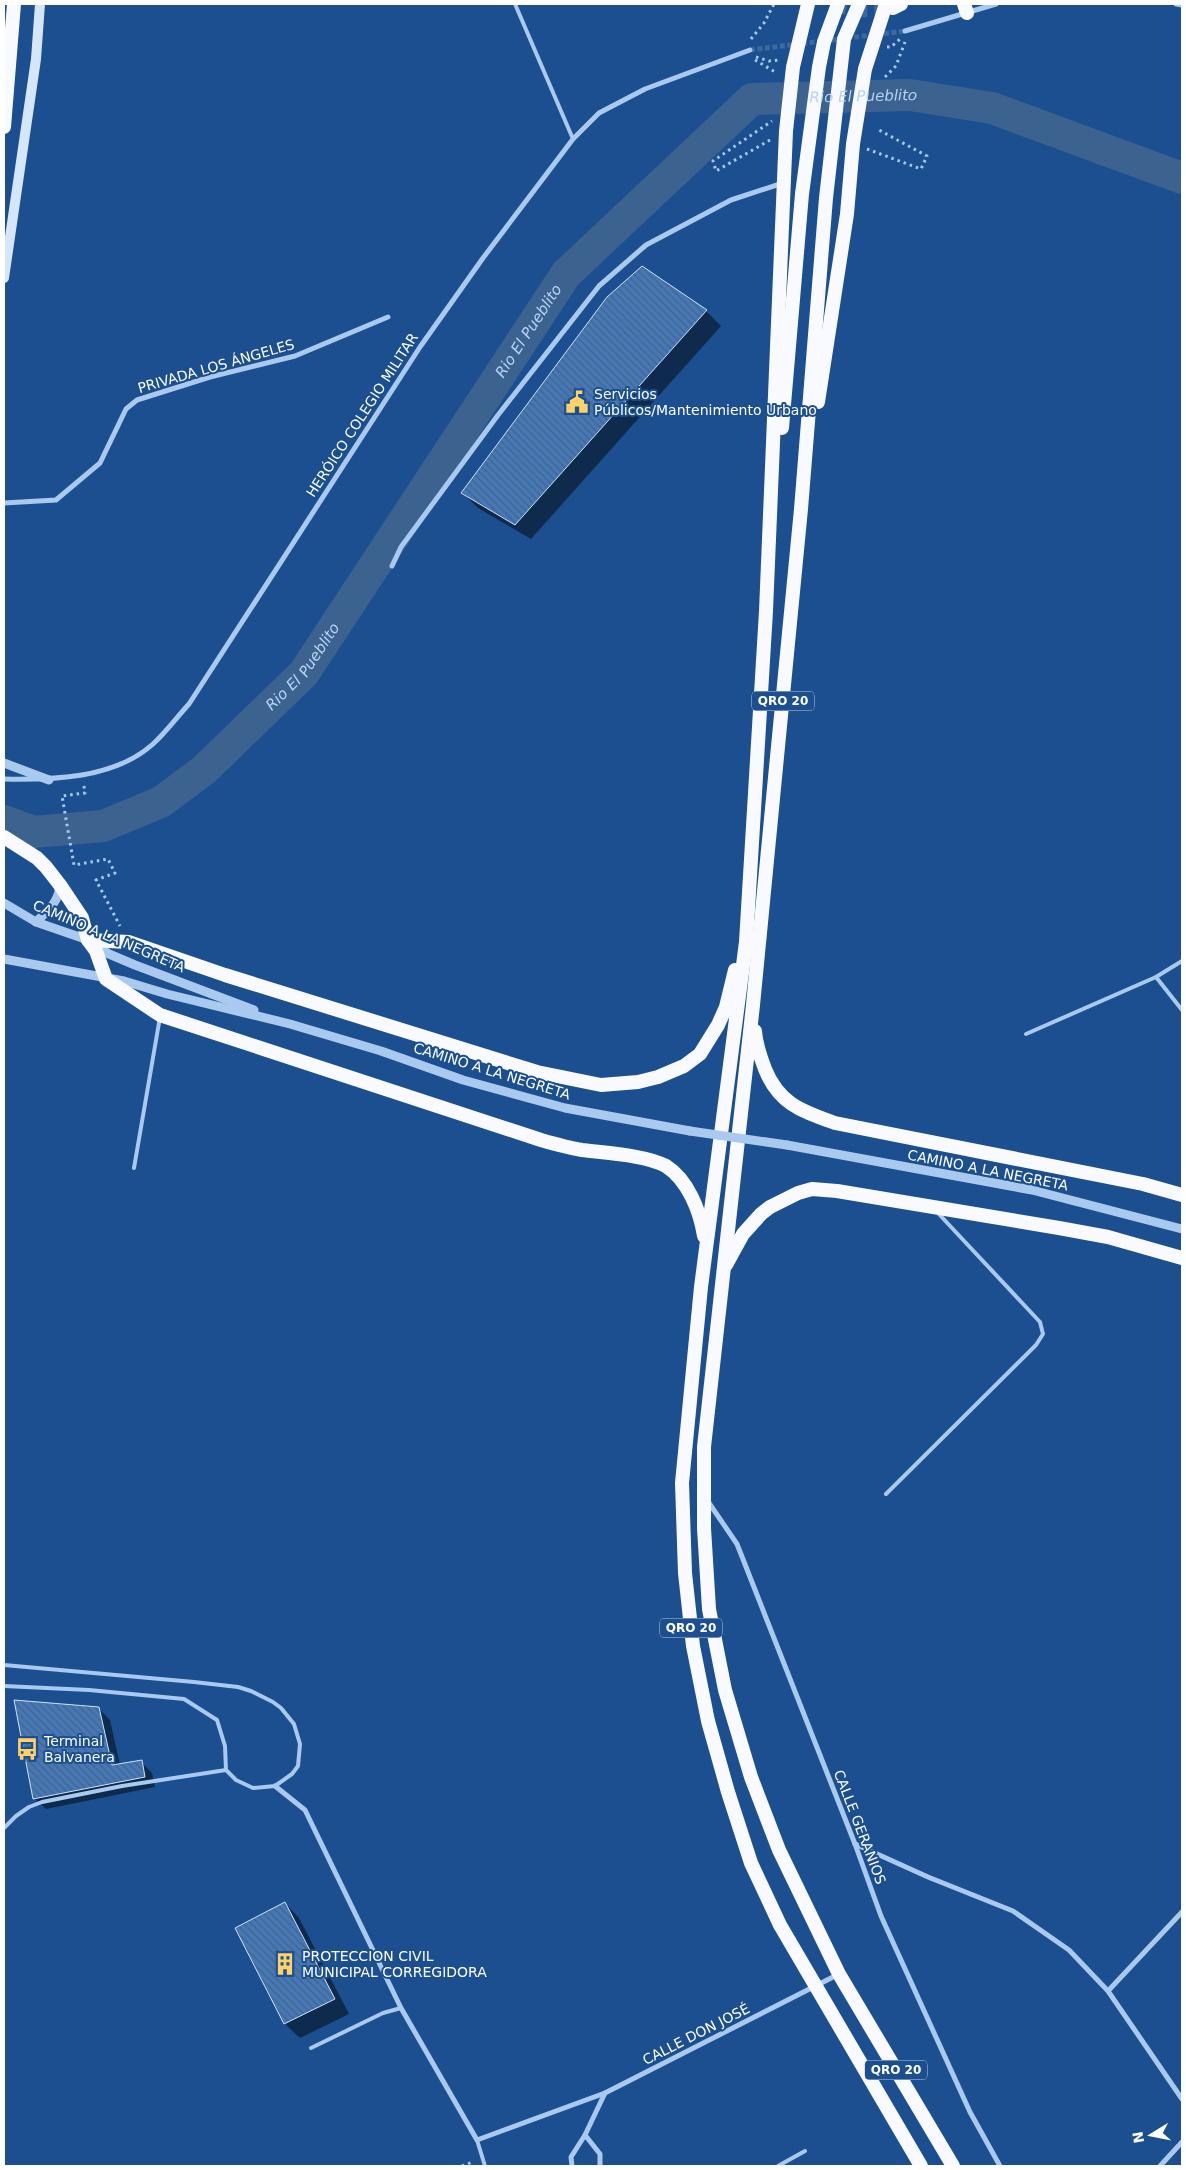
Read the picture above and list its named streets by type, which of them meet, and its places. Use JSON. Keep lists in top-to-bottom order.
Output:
{
  "streets": {
    "highway": ["QRO 20"],
    "street": [
      "PRIVADA LOS ÁNGELES",
      "HERÓICO COLEGIO MILITAR",
      "CAMINO A LA NEGRETA",
      "CALLE GERANIOS",
      "CALLE DON JOSÉ"
    ]
  },
  "crossings": [
    ["QRO 20", "CALLE GERANIOS"],
    ["QRO 20", "CALLE DON JOSÉ"]
  ],
  "water": ["Rio El Pueblito"],
  "places": {
    "public building": ["Servicios Públicos/Mantenimiento Urbano"],
    "bus stop": ["Terminal Balvanera"],
    "building": ["PROTECCION CIVIL MUNICIPAL CORREGIDORA"]
  },
  "north": "left"
}
